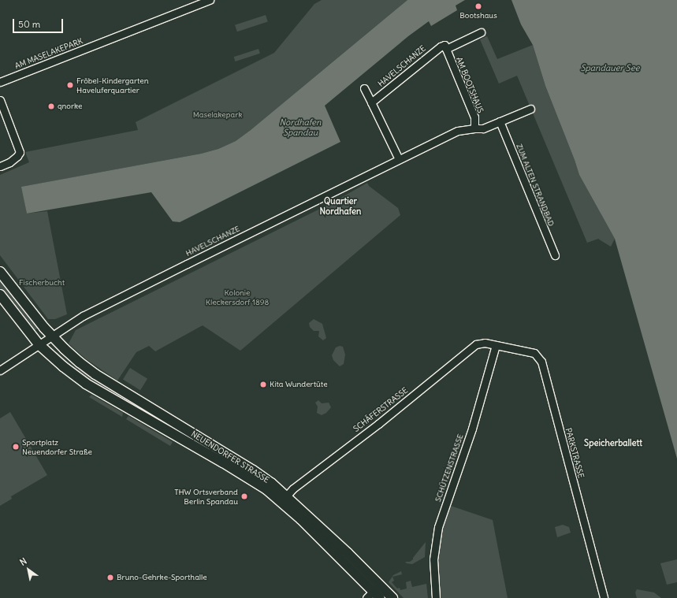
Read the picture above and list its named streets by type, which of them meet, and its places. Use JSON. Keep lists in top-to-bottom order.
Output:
{
  "streets": {
    "main road": ["NEUENDORFER STRASSE"],
    "street": [
      "AM MASELAKEPARK",
      "HAVELSCHANZE",
      "AM BOOTSHAUS",
      "ZUM ALTEN STRANDBAD",
      "SCHÄFERSTRASSE",
      "PARKSTRASSE",
      "SCHÜTZENSTRASSE"
    ]
  },
  "crossings": [
    ["HAVELSCHANZE", "AM BOOTSHAUS"],
    ["HAVELSCHANZE", "NEUENDORFER STRASSE"],
    ["SCHÄFERSTRASSE", "PARKSTRASSE"],
    ["SCHÄFERSTRASSE", "NEUENDORFER STRASSE"],
    ["SCHÄFERSTRASSE", "SCHÜTZENSTRASSE"],
    ["PARKSTRASSE", "SCHÜTZENSTRASSE"]
  ],
  "districts": ["Quartier Nordhafen", "Speicherballett"],
  "water": ["Spandauer See", "Nordhafen Spandau"],
  "parks": ["Maselakepark", "Fischerbucht", "Kolonie Kleckersdorf 1898"],
  "places": [
    "Bootshaus",
    "Fröbel-Kindergarten Haveluferquartier",
    "qnorke",
    "Kita Wundertüte",
    "Sportplatz Neuendorfer Straße",
    "THW Ortsverband Berlin Spandau",
    "Bruno-Gehrke-Sporthalle"
  ],
  "scale_bar": "50 m",
  "north": "top left"
}
